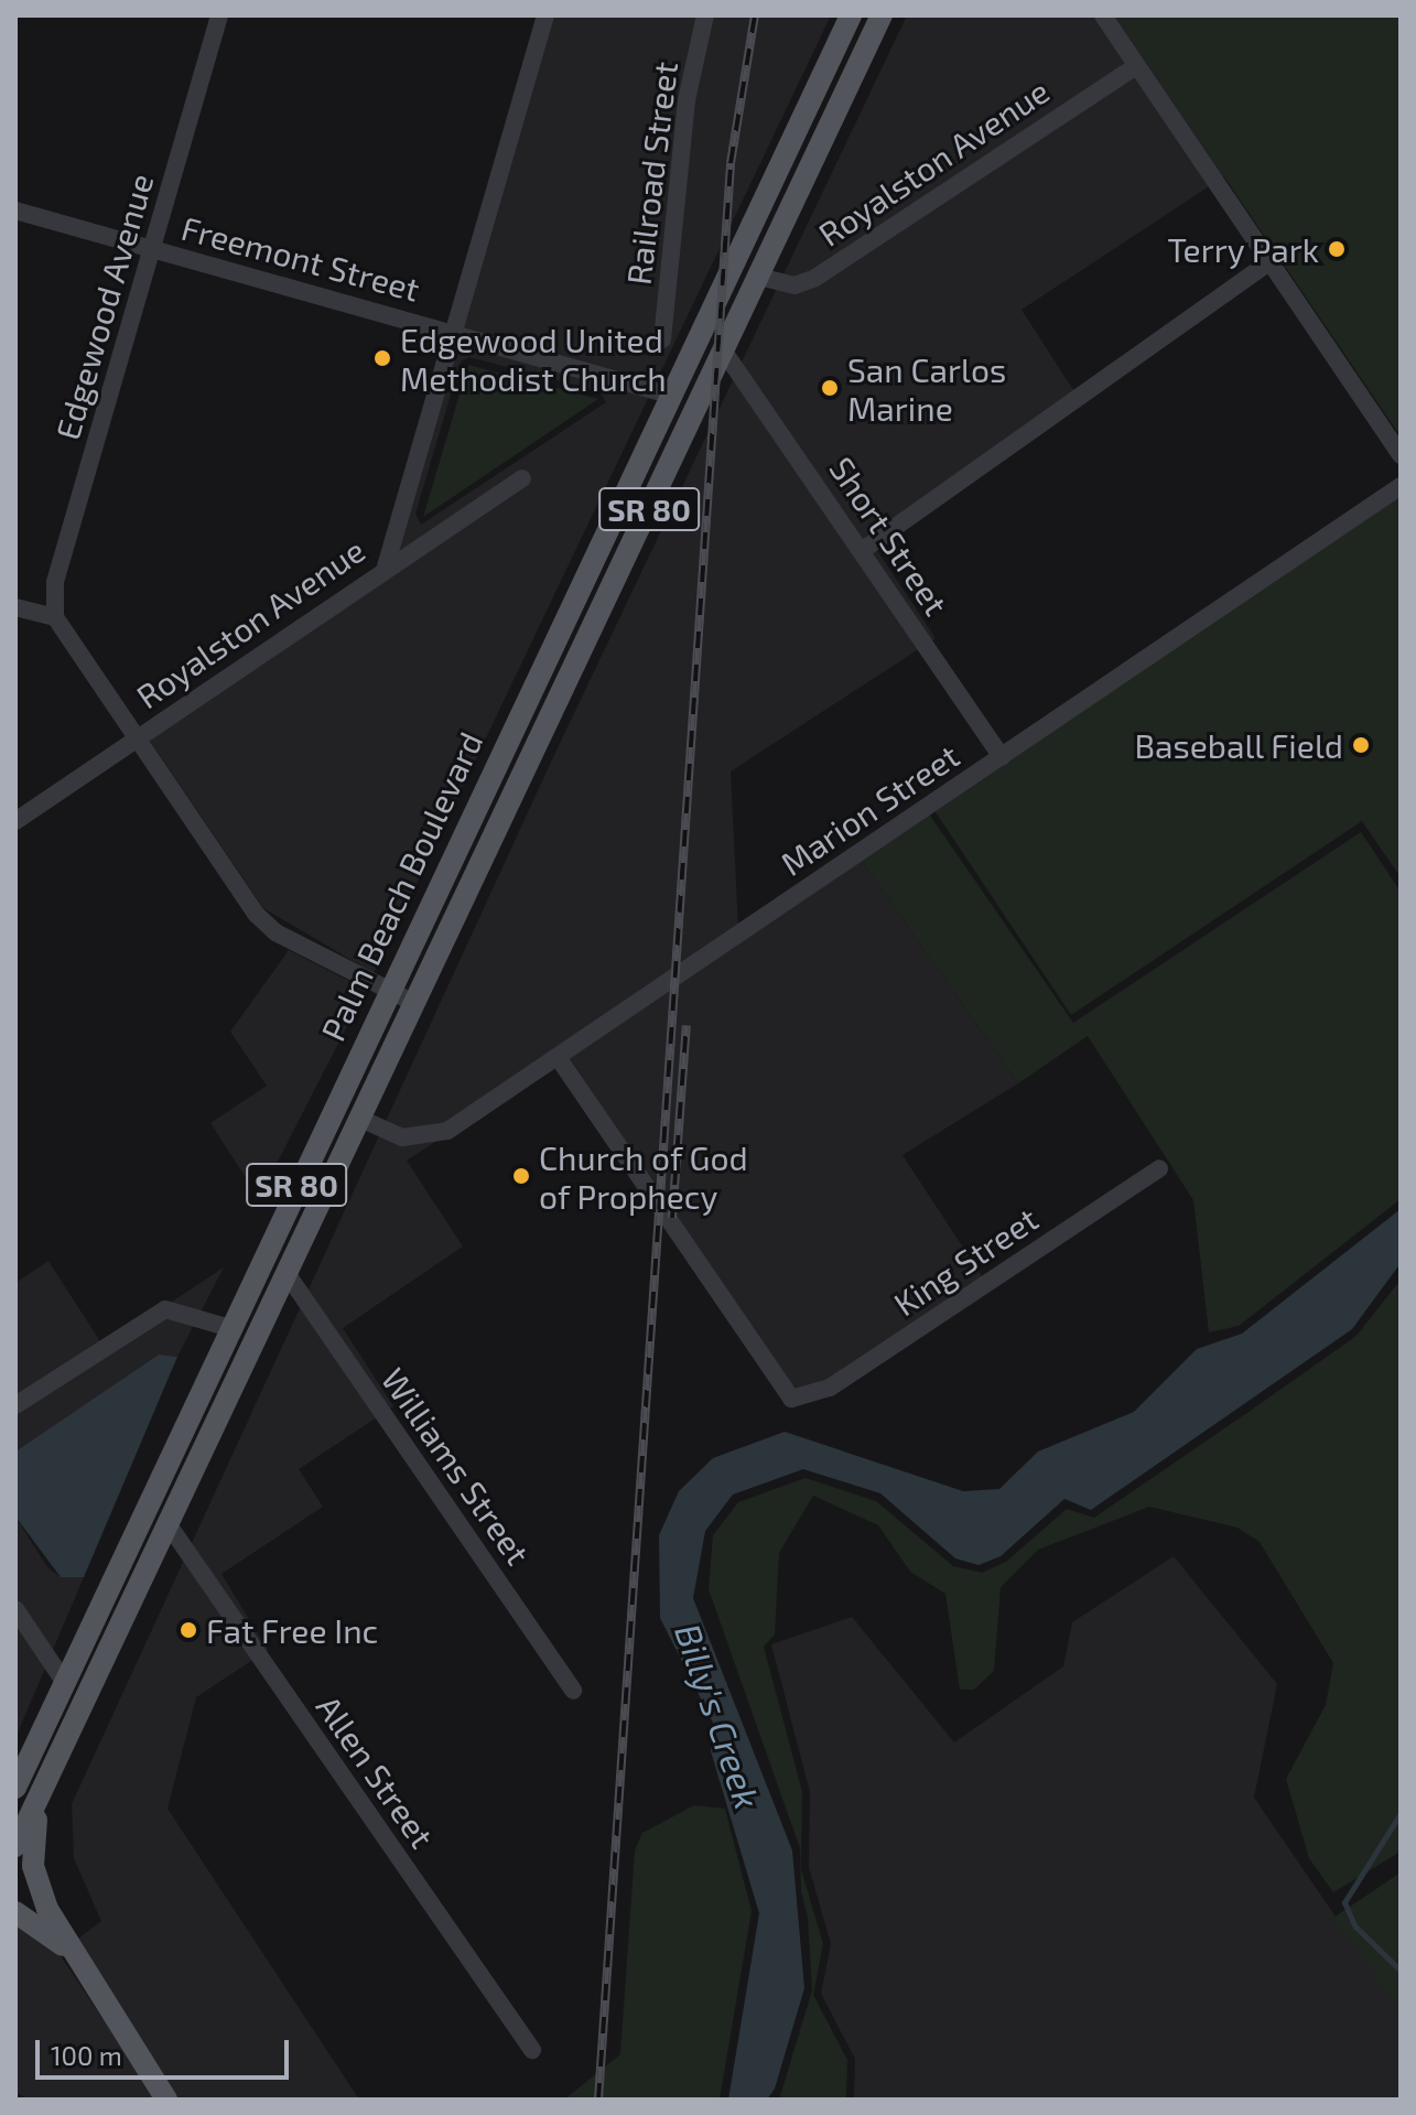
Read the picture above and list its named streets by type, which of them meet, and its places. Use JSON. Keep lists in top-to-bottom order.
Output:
{
  "streets": {
    "main road": ["SR 80", "Palm Beach Boulevard"],
    "street": [
      "Royalston Avenue",
      "Railroad Street",
      "Freemont Street",
      "Edgewood Avenue",
      "Short Street",
      "Marion Street",
      "King Street",
      "Williams Street",
      "Allen Street"
    ]
  },
  "crossings": [
    ["Royalston Avenue", "Palm Beach Boulevard"],
    ["Freemont Street", "Edgewood Avenue"],
    ["Freemont Street", "Palm Beach Boulevard"],
    ["SR 80", "Palm Beach Boulevard"],
    ["Short Street", "Marion Street"],
    ["Short Street", "Palm Beach Boulevard"],
    ["Marion Street", "Palm Beach Boulevard"],
    ["Marion Street", "King Street"],
    ["Palm Beach Boulevard", "Williams Street"],
    ["Palm Beach Boulevard", "Allen Street"]
  ],
  "water": ["Billy's Creek"],
  "places": [
    "Terry Park",
    "Edgewood United Methodist Church",
    "San Carlos Marine",
    "Baseball Field",
    "Church of God of Prophecy",
    "Fat Free Inc"
  ],
  "scale_bar": "100 m"
}
